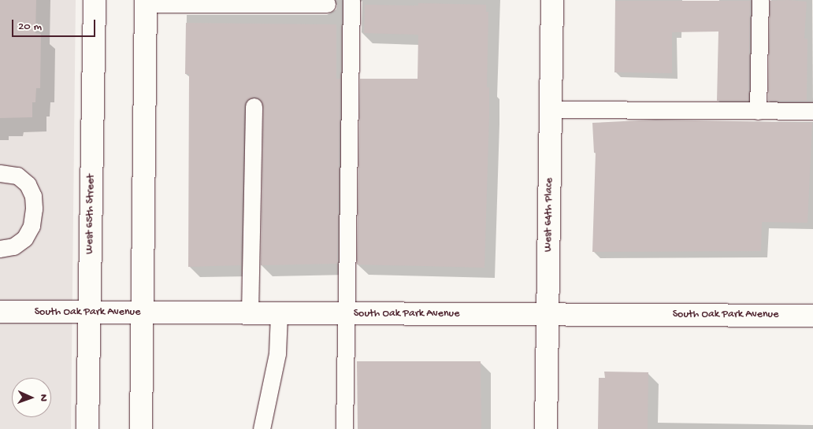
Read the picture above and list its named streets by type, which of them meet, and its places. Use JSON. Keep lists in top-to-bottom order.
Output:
{
  "streets": {
    "street": ["West 65th Street", "West 64th Place", "South Oak Park Avenue"]
  },
  "crossings": [
    ["West 65th Street", "South Oak Park Avenue"],
    ["West 64th Place", "South Oak Park Avenue"]
  ],
  "scale_bar": "20 m",
  "north": "right"
}
